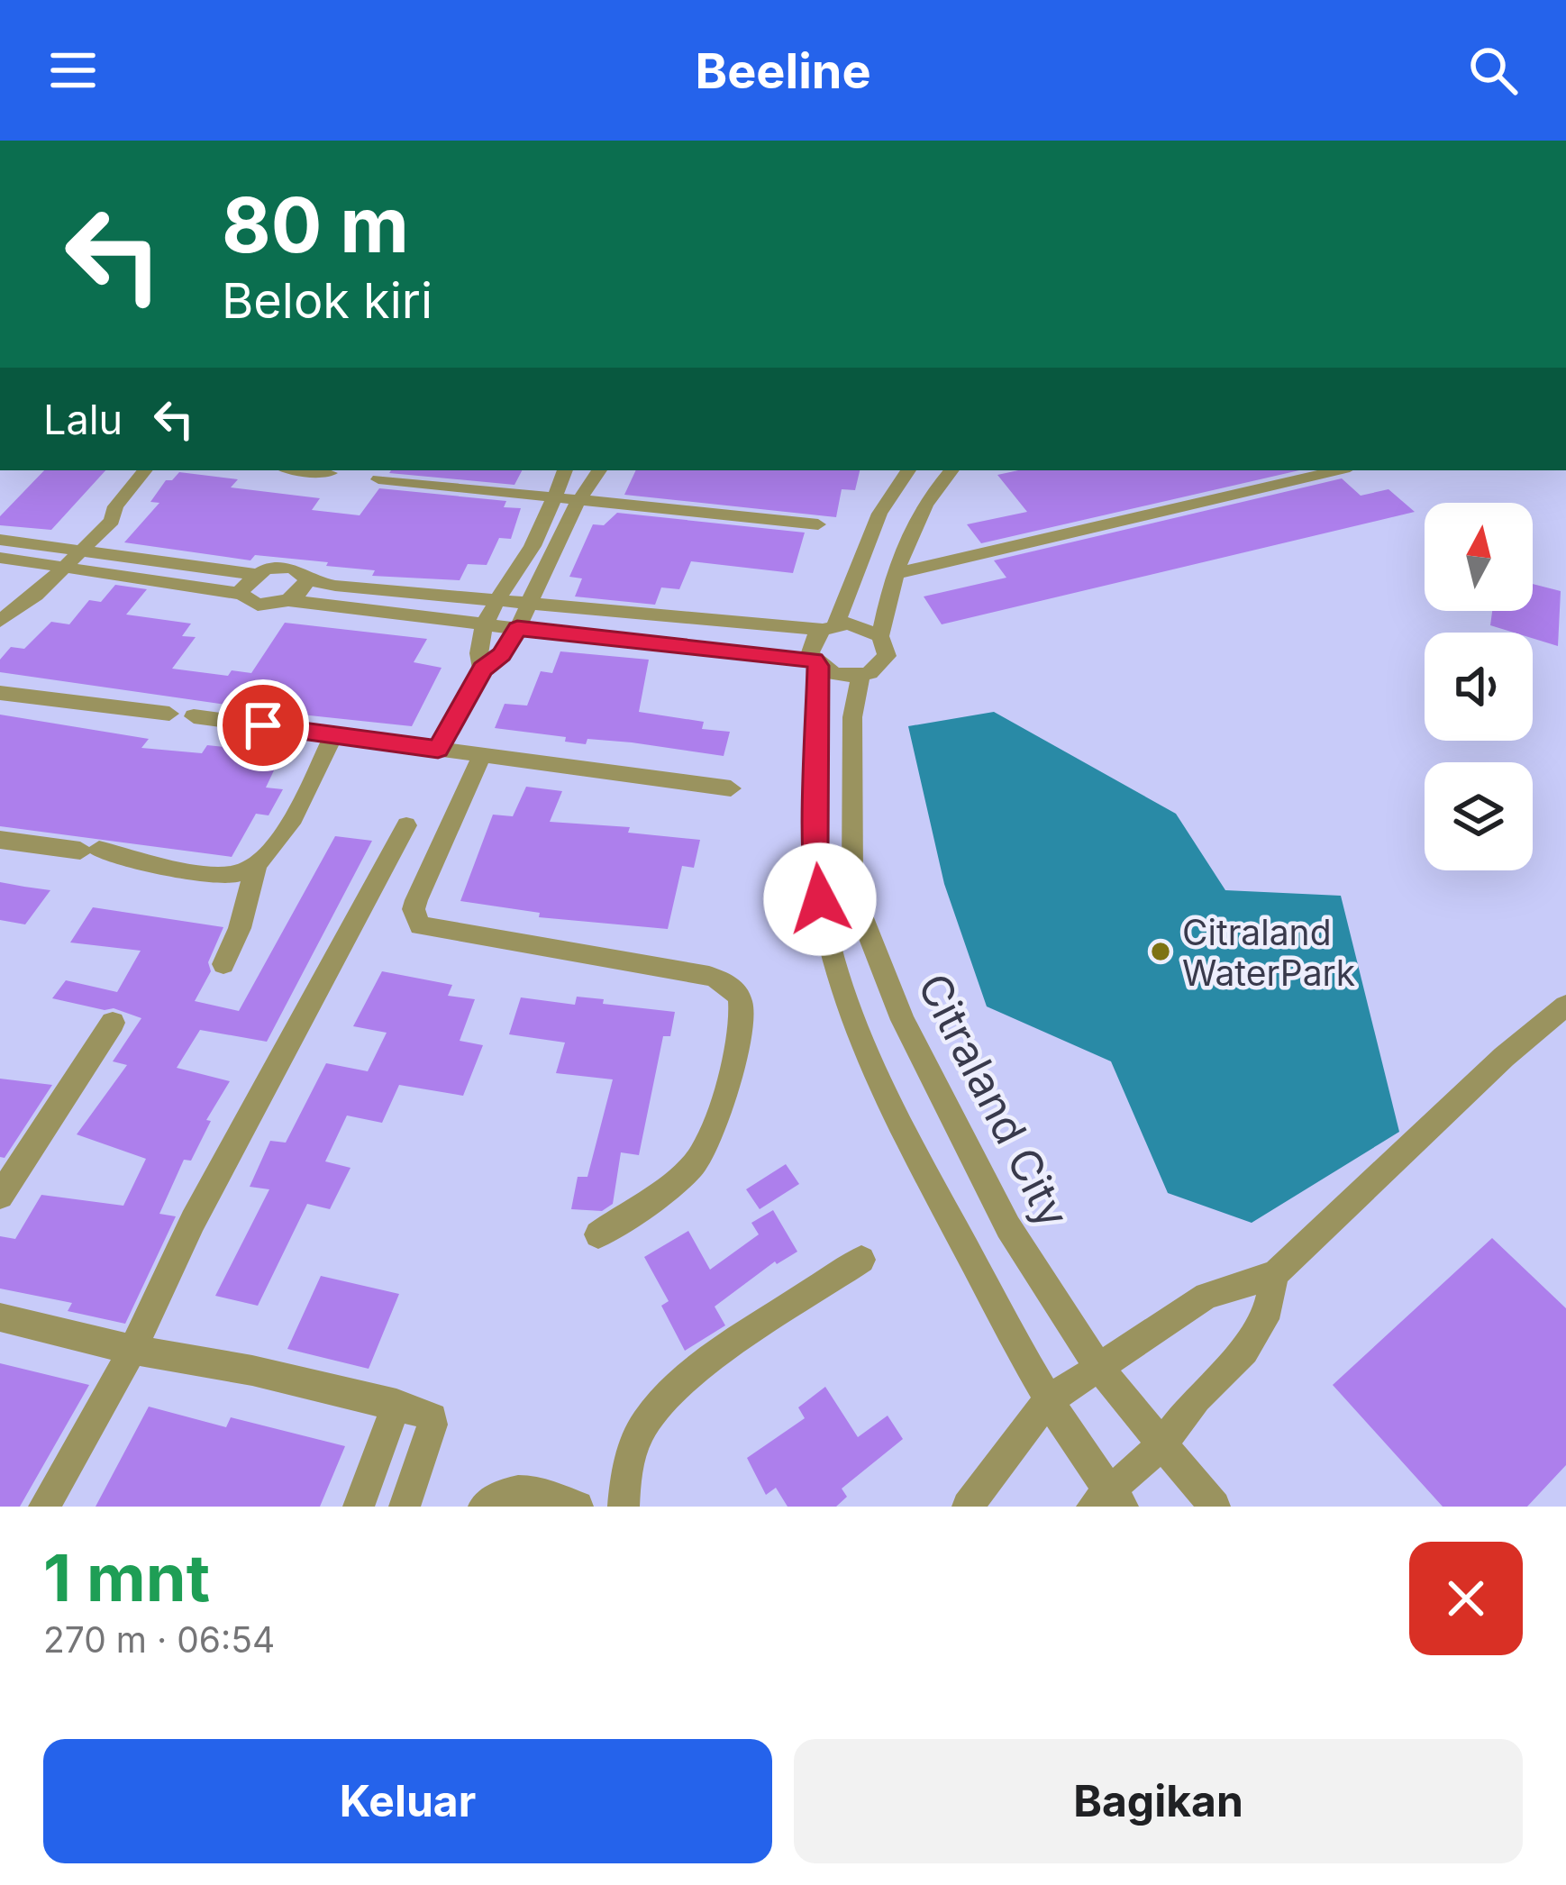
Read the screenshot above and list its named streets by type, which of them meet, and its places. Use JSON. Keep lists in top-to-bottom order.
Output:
{
  "streets": {
    "street": ["Citraland City"]
  },
  "places": ["Citraland WaterPark"],
  "north": "top",
  "page": {
    "header": "Beeline",
    "turn": ["80 m", "Belok kiri"],
    "then": "Lalu",
    "heading": ["1 mnt", "270 m · 06:54"],
    "buttons": ["Keluar", "Bagikan"]
  }
}
